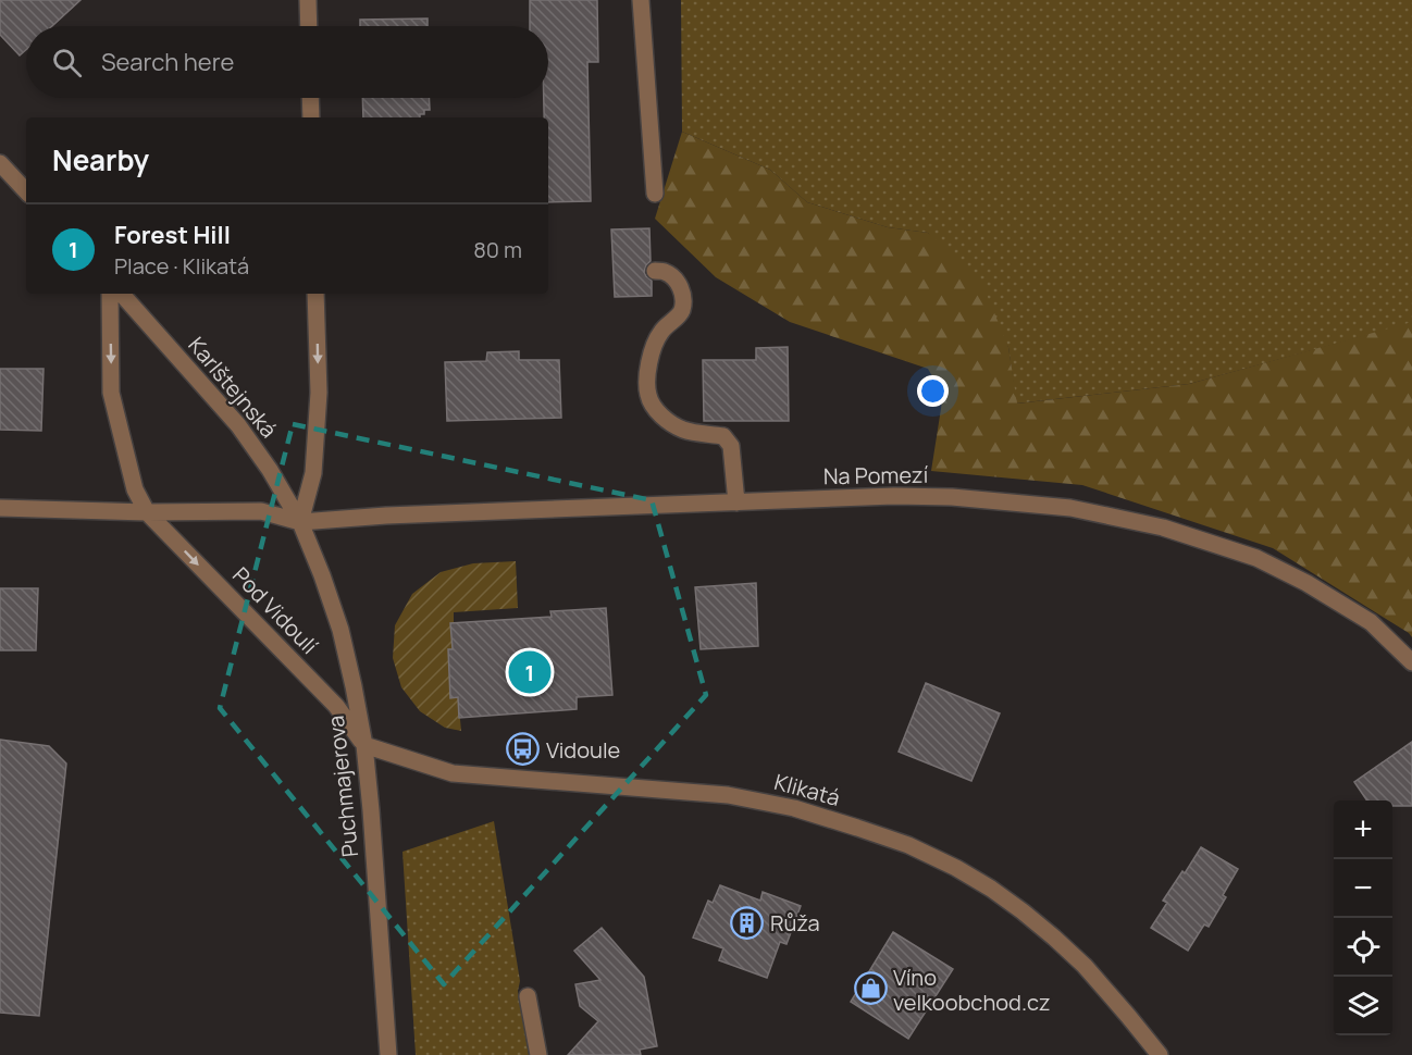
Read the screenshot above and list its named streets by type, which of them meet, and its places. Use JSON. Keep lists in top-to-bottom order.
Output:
{
  "streets": {
    "street": [
      "Karlštejnská",
      "Na Pomezí",
      "Pod Vidoulí",
      "Puchmajerova",
      "Klikatá"
    ]
  },
  "crossings": [
    ["Karlštejnská", "Na Pomezí"],
    ["Karlštejnská", "Puchmajerova"],
    ["Na Pomezí", "Puchmajerova"],
    ["Pod Vidoulí", "Puchmajerova"],
    ["Pod Vidoulí", "Klikatá"],
    ["Puchmajerova", "Klikatá"]
  ],
  "one_way": ["Pod Vidoulí"],
  "places": {
    "bus stop": ["Vidoule"],
    "building": ["Růža"],
    "shop": ["Víno velkoobchod.cz"]
  },
  "page": {
    "search": "Search here",
    "heading": "Nearby",
    "list": [
      {
        "mark": "1",
        "name": "Forest Hill",
        "note": "Place · Klikatá",
        "value": "80 m"
      }
    ],
    "pins": "1",
    "map_buttons": ["+", "−"]
  }
}
